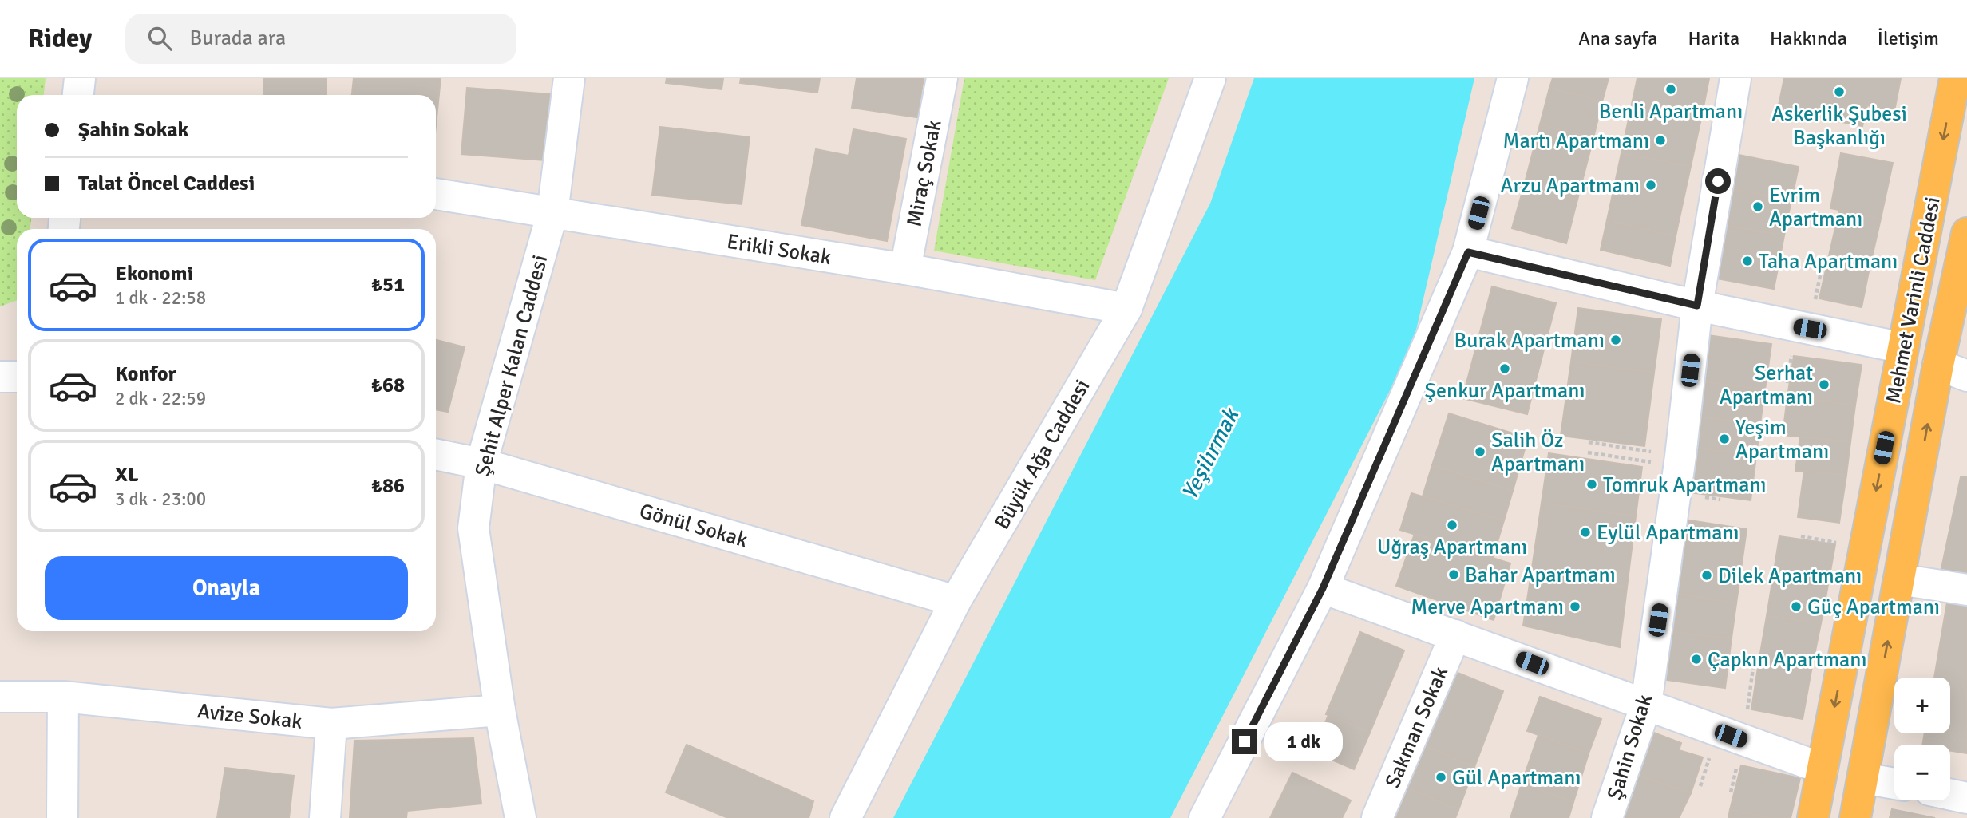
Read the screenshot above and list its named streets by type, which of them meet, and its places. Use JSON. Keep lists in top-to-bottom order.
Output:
{
  "streets": {
    "main road": ["Mehmet Varinli Caddesi"],
    "street": [
      "Miraç Sokak",
      "Erikli Sokak",
      "Şehit Alper Kalan Caddesi",
      "Büyük Ağa Caddesi",
      "Gönül Sokak",
      "Avize Sokak",
      "Sakman Sokak",
      "Şahin Sokak"
    ]
  },
  "crossings": [
    ["Miraç Sokak", "Erikli Sokak"],
    ["Erikli Sokak", "Şehit Alper Kalan Caddesi"],
    ["Erikli Sokak", "Büyük Ağa Caddesi"],
    ["Şehit Alper Kalan Caddesi", "Gönül Sokak"],
    ["Şehit Alper Kalan Caddesi", "Avize Sokak"],
    ["Büyük Ağa Caddesi", "Gönül Sokak"]
  ],
  "water": ["Yeşilırmak"],
  "places": [
    "Benli Apartmanı",
    "Askerlik Şubesi Başkanlığı",
    "Martı Apartmanı",
    "Arzu Apartmanı",
    "Evrim Apartmanı",
    "Taha Apartmanı",
    "Burak Apartmanı",
    "Şenkur Apartmanı",
    "Serhat Apartmanı",
    "Yeşim Apartmanı",
    "Salih Öz Apartmanı",
    "Tomruk Apartmanı",
    "Uğraş Apartmanı",
    "Eylül Apartmanı",
    "Bahar Apartmanı",
    "Dilek Apartmanı",
    "Merve Apartmanı",
    "Güç Apartmanı",
    "Çapkın Apartmanı",
    "Gül Apartmanı"
  ],
  "page": {
    "header": "Ridey",
    "search": "Burada ara",
    "nav": [
      "Ana sayfa",
      "Harita",
      "Hakkında",
      "İletişim"
    ],
    "banner": ["Şahin Sokak", "Talat Öncel Caddesi"],
    "list": [
      {
        "name": "Ekonomi",
        "note": "1 dk · 22:58",
        "value": "₺51"
      },
      {
        "name": "Konfor",
        "note": "2 dk · 22:59",
        "value": "₺68"
      },
      {
        "name": "XL",
        "note": "3 dk · 23:00",
        "value": "₺86"
      }
    ],
    "buttons": "Onayla",
    "map_buttons": ["+", "−"],
    "bubble": "1 dk"
  }
}
